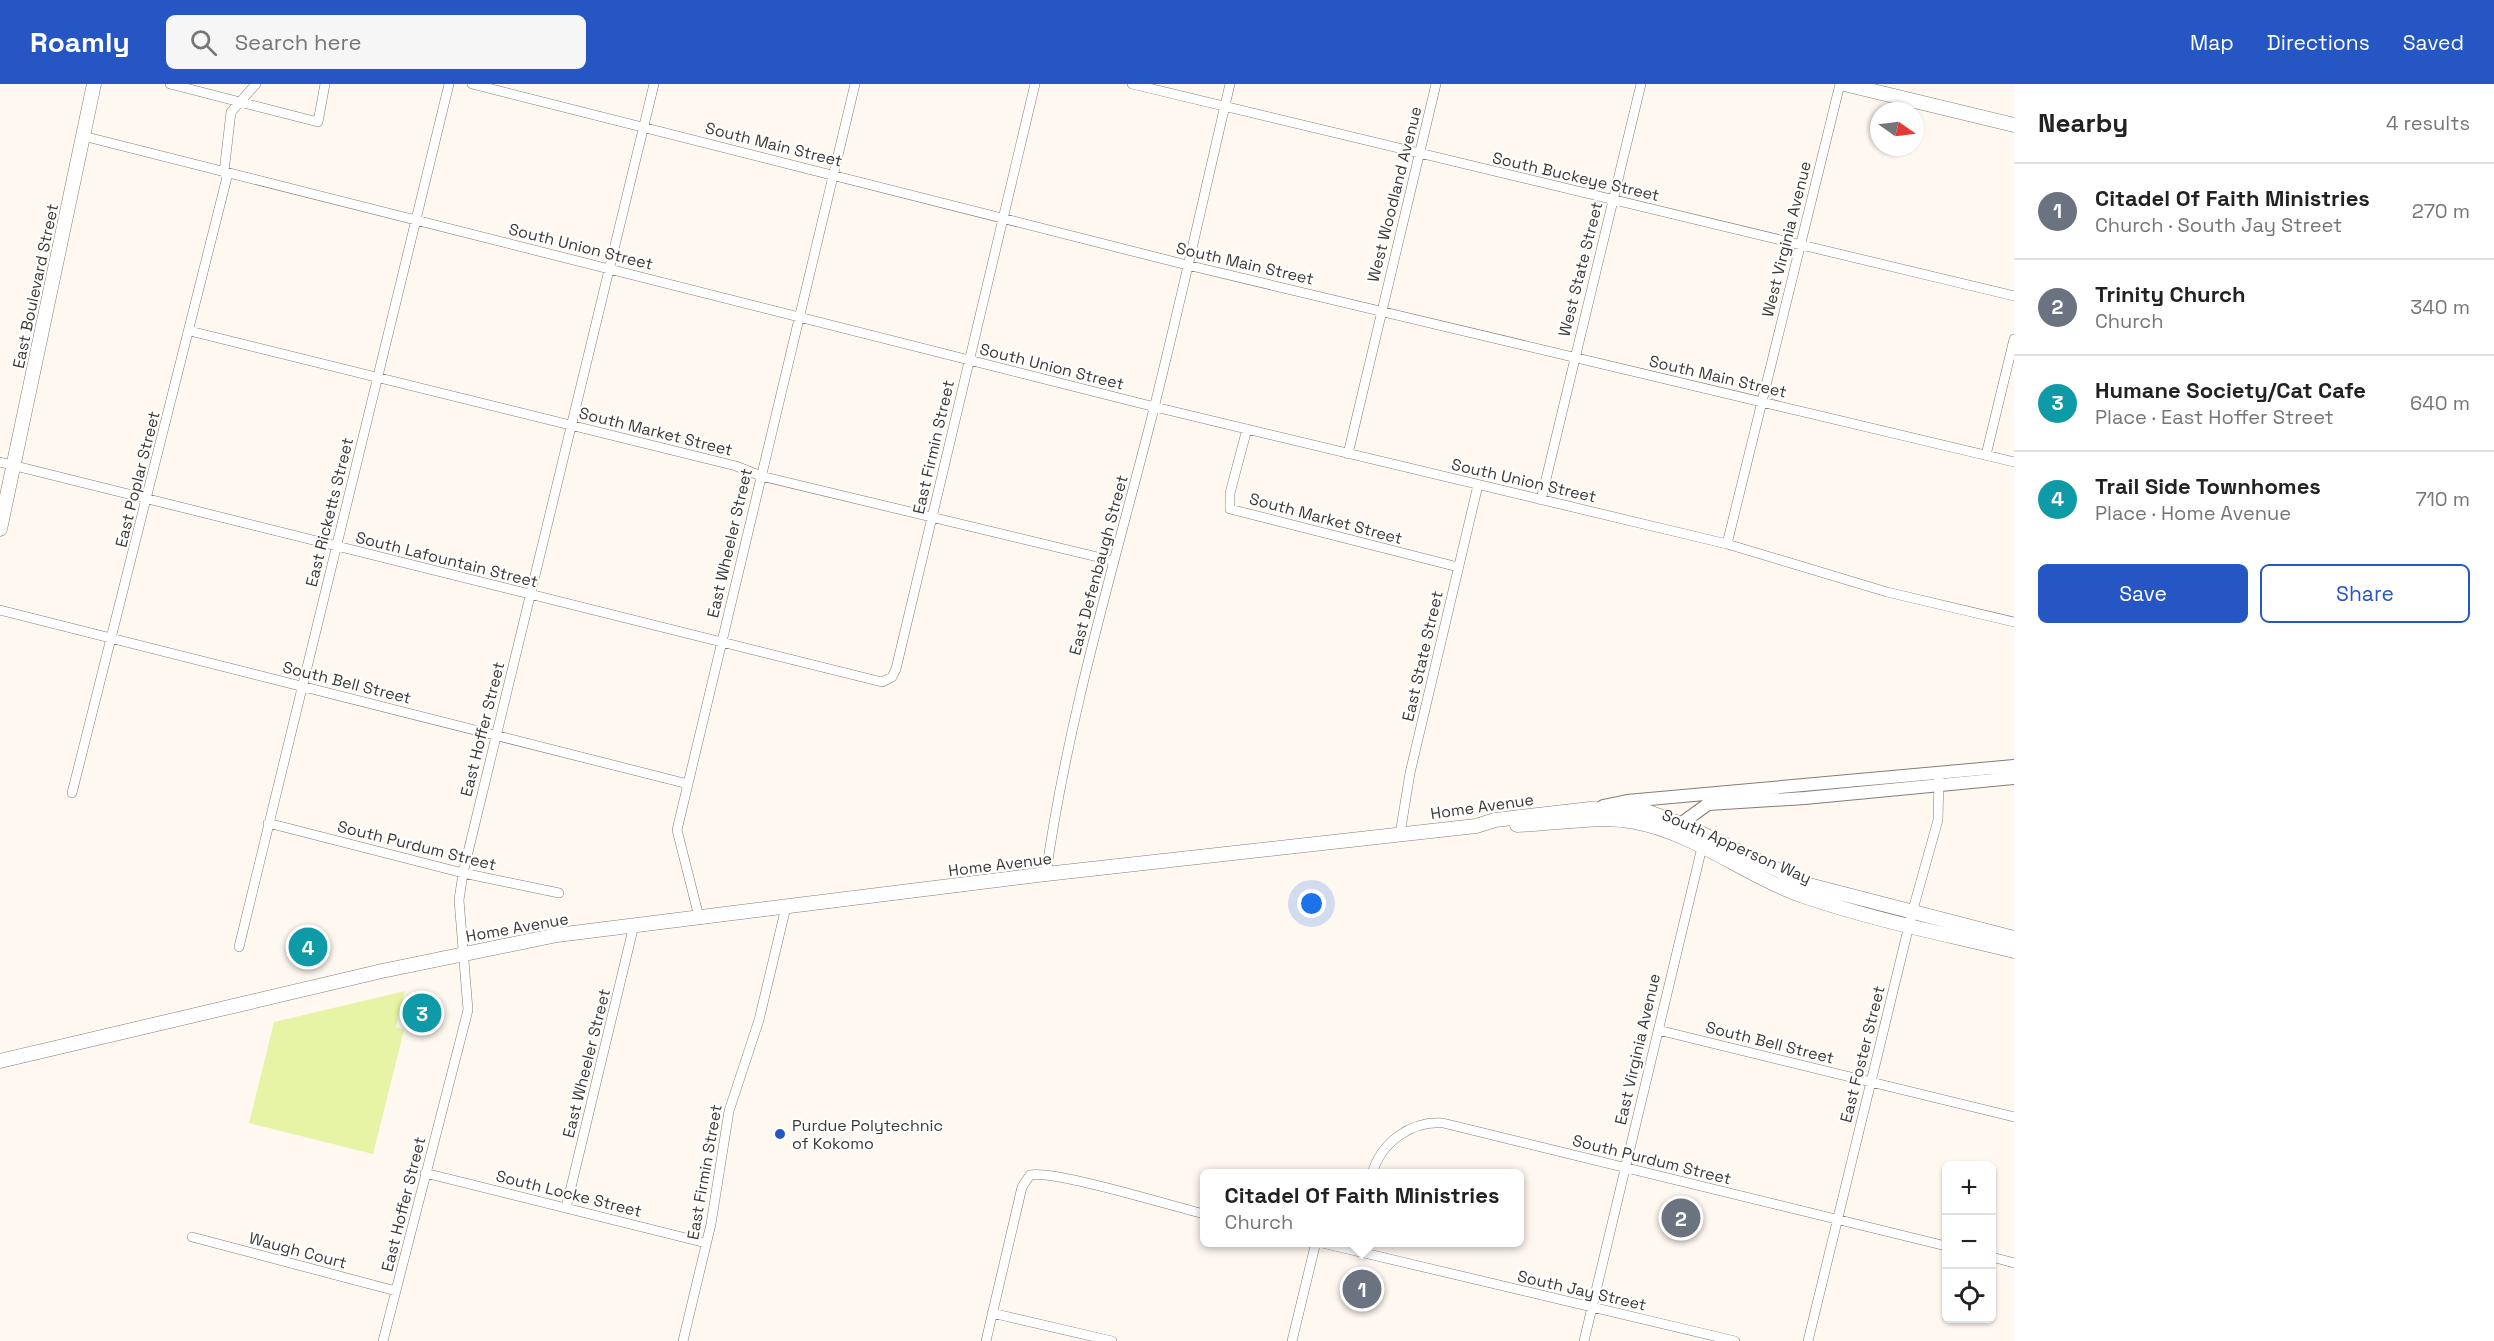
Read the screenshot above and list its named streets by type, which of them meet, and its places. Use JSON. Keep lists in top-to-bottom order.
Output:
{
  "streets": {
    "main road": ["East Boulevard Street", "Home Avenue", "South Apperson Way"],
    "street": [
      "South Main Street",
      "South Buckeye Street",
      "West Woodland Avenue",
      "West Virginia Avenue",
      "South Union Street",
      "West State Street",
      "South Market Street",
      "East Firmin Street",
      "East Poplar Street",
      "East Ricketts Street",
      "East Wheeler Street",
      "South Lafountain Street",
      "East Defenbaugh Street",
      "East State Street",
      "South Bell Street",
      "East Hoffer Street",
      "South Purdum Street",
      "East Virginia Avenue",
      "East Foster Street",
      "South Locke Street",
      "Waugh Court",
      "South Jay Street"
    ]
  },
  "crossings": [
    ["South Main Street", "West Woodland Avenue"],
    ["South Main Street", "West Virginia Avenue"],
    ["South Main Street", "West State Street"],
    ["South Main Street", "East Firmin Street"],
    ["South Main Street", "East Wheeler Street"],
    ["South Main Street", "East Defenbaugh Street"],
    ["South Main Street", "East Hoffer Street"],
    ["South Buckeye Street", "West Woodland Avenue"],
    ["South Buckeye Street", "West Virginia Avenue"],
    ["South Buckeye Street", "West State Street"],
    ["South Buckeye Street", "East Defenbaugh Street"],
    ["West Woodland Avenue", "South Union Street"],
    ["South Union Street", "East Boulevard Street"],
    ["South Union Street", "South Market Street"],
    ["South Union Street", "East Firmin Street"],
    ["South Union Street", "East Poplar Street"],
    ["South Union Street", "East Ricketts Street"],
    ["South Union Street", "East Wheeler Street"],
    ["South Union Street", "East Defenbaugh Street"],
    ["South Union Street", "East State Street"],
    ["South Union Street", "East Hoffer Street"],
    ["East Boulevard Street", "South Lafountain Street"],
    ["South Market Street", "East Firmin Street"],
    ["South Market Street", "East Poplar Street"],
    ["South Market Street", "East Ricketts Street"],
    ["South Market Street", "East Wheeler Street"],
    ["South Market Street", "East Defenbaugh Street"],
    ["South Market Street", "East State Street"],
    ["South Market Street", "East Hoffer Street"],
    ["East Firmin Street", "South Lafountain Street"],
    ["East Firmin Street", "Home Avenue"],
    ["East Firmin Street", "South Locke Street"],
    ["East Poplar Street", "South Lafountain Street"],
    ["East Poplar Street", "South Bell Street"],
    ["East Ricketts Street", "South Lafountain Street"],
    ["East Ricketts Street", "South Bell Street"],
    ["East Ricketts Street", "South Purdum Street"],
    ["East Wheeler Street", "South Lafountain Street"],
    ["East Wheeler Street", "South Bell Street"],
    ["East Wheeler Street", "Home Avenue"],
    ["East Wheeler Street", "South Locke Street"],
    ["South Lafountain Street", "East Hoffer Street"],
    ["East Defenbaugh Street", "Home Avenue"],
    ["East State Street", "Home Avenue"],
    ["South Bell Street", "East Hoffer Street"],
    ["South Bell Street", "East Virginia Avenue"],
    ["South Bell Street", "East Foster Street"],
    ["East Hoffer Street", "Home Avenue"],
    ["East Hoffer Street", "South Purdum Street"],
    ["East Hoffer Street", "South Locke Street"],
    ["East Hoffer Street", "Waugh Court"],
    ["Home Avenue", "South Apperson Way"],
    ["Home Avenue", "East Foster Street"],
    ["South Purdum Street", "East Virginia Avenue"],
    ["South Purdum Street", "East Foster Street"],
    ["South Apperson Way", "East Virginia Avenue"],
    ["South Apperson Way", "East Foster Street"],
    ["East Virginia Avenue", "South Jay Street"]
  ],
  "places": ["Purdue Polytechnic of Kokomo"],
  "north": "right",
  "page": {
    "header": "Roamly",
    "search": "Search here",
    "nav": ["Map", "Directions", "Saved"],
    "heading": ["Nearby", "4 results"],
    "list": [
      {
        "mark": "1",
        "name": "Citadel Of Faith Ministries",
        "note": "Church · South Jay Street",
        "value": "270 m"
      },
      {
        "mark": "2",
        "name": "Trinity Church",
        "note": "Church",
        "value": "340 m"
      },
      {
        "mark": "3",
        "name": "Humane Society/Cat Cafe",
        "note": "Place · East Hoffer Street",
        "value": "640 m"
      },
      {
        "mark": "4",
        "name": "Trail Side Townhomes",
        "note": "Place · Home Avenue",
        "value": "710 m"
      }
    ],
    "buttons": ["Save", "Share"],
    "pins": [
      "4",
      "3",
      "2",
      "1"
    ],
    "map_buttons": ["+", "−"],
    "popup": ["Citadel Of Faith Ministries", "Church"]
  }
}
